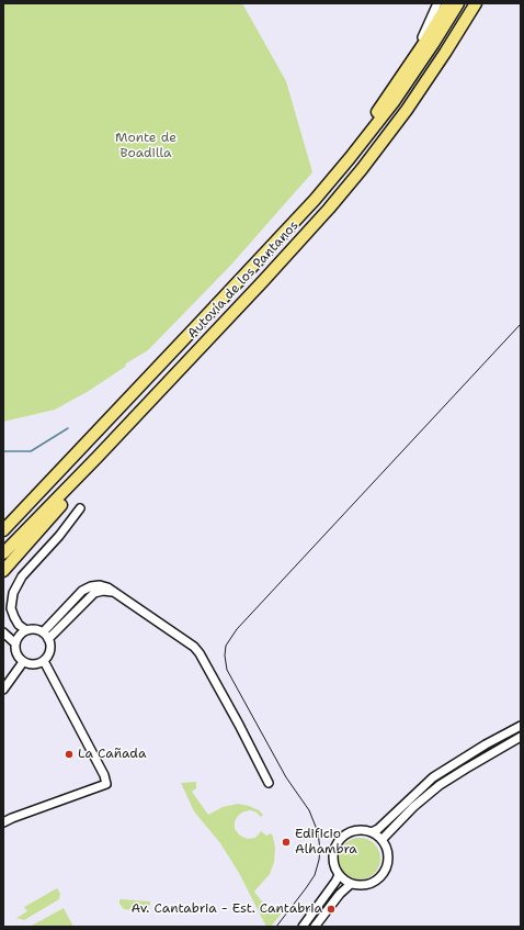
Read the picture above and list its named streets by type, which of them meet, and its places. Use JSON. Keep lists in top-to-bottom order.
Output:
{
  "streets": {
    "highway": ["Autovía de los Pantanos"]
  },
  "parks": ["Monte de Boadilla"],
  "places": ["La Cañada", "Edificio Alhambra", "Av. Cantabria - Est. Cantabria"]
}
